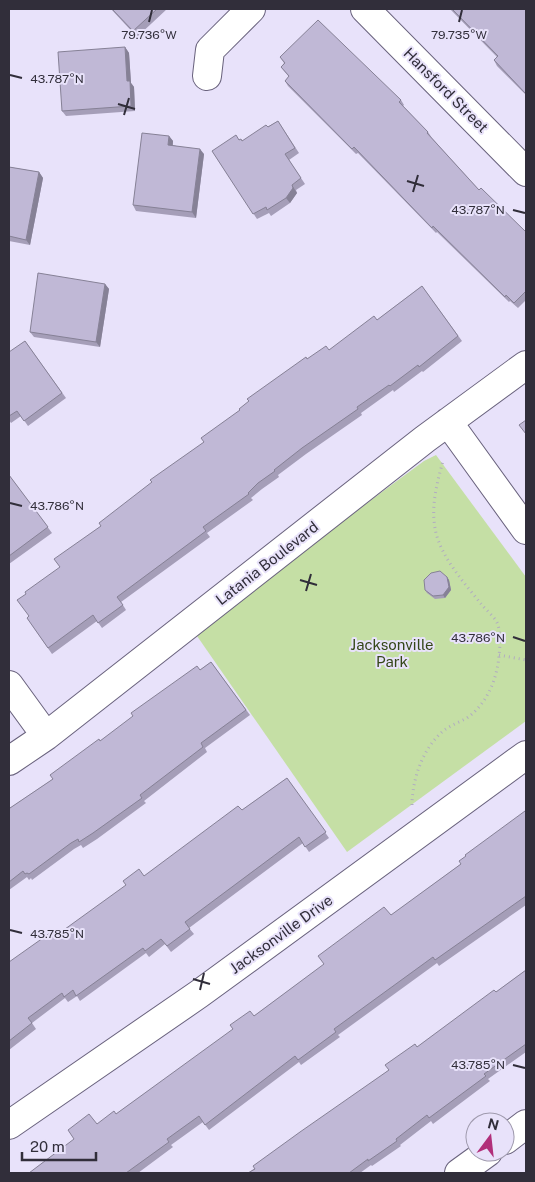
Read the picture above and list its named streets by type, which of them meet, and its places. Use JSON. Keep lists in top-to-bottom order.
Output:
{
  "streets": {
    "street": ["Hansford Street", "Latania Boulevard", "Jacksonville Drive"]
  },
  "parks": ["Jacksonville Park"],
  "scale_bar": "20 m",
  "north": "top",
  "coordinates": [
    "79.736°W",
    "79.735°W",
    "43.787°N",
    "43.786°N",
    "43.785°N"
  ]
}
